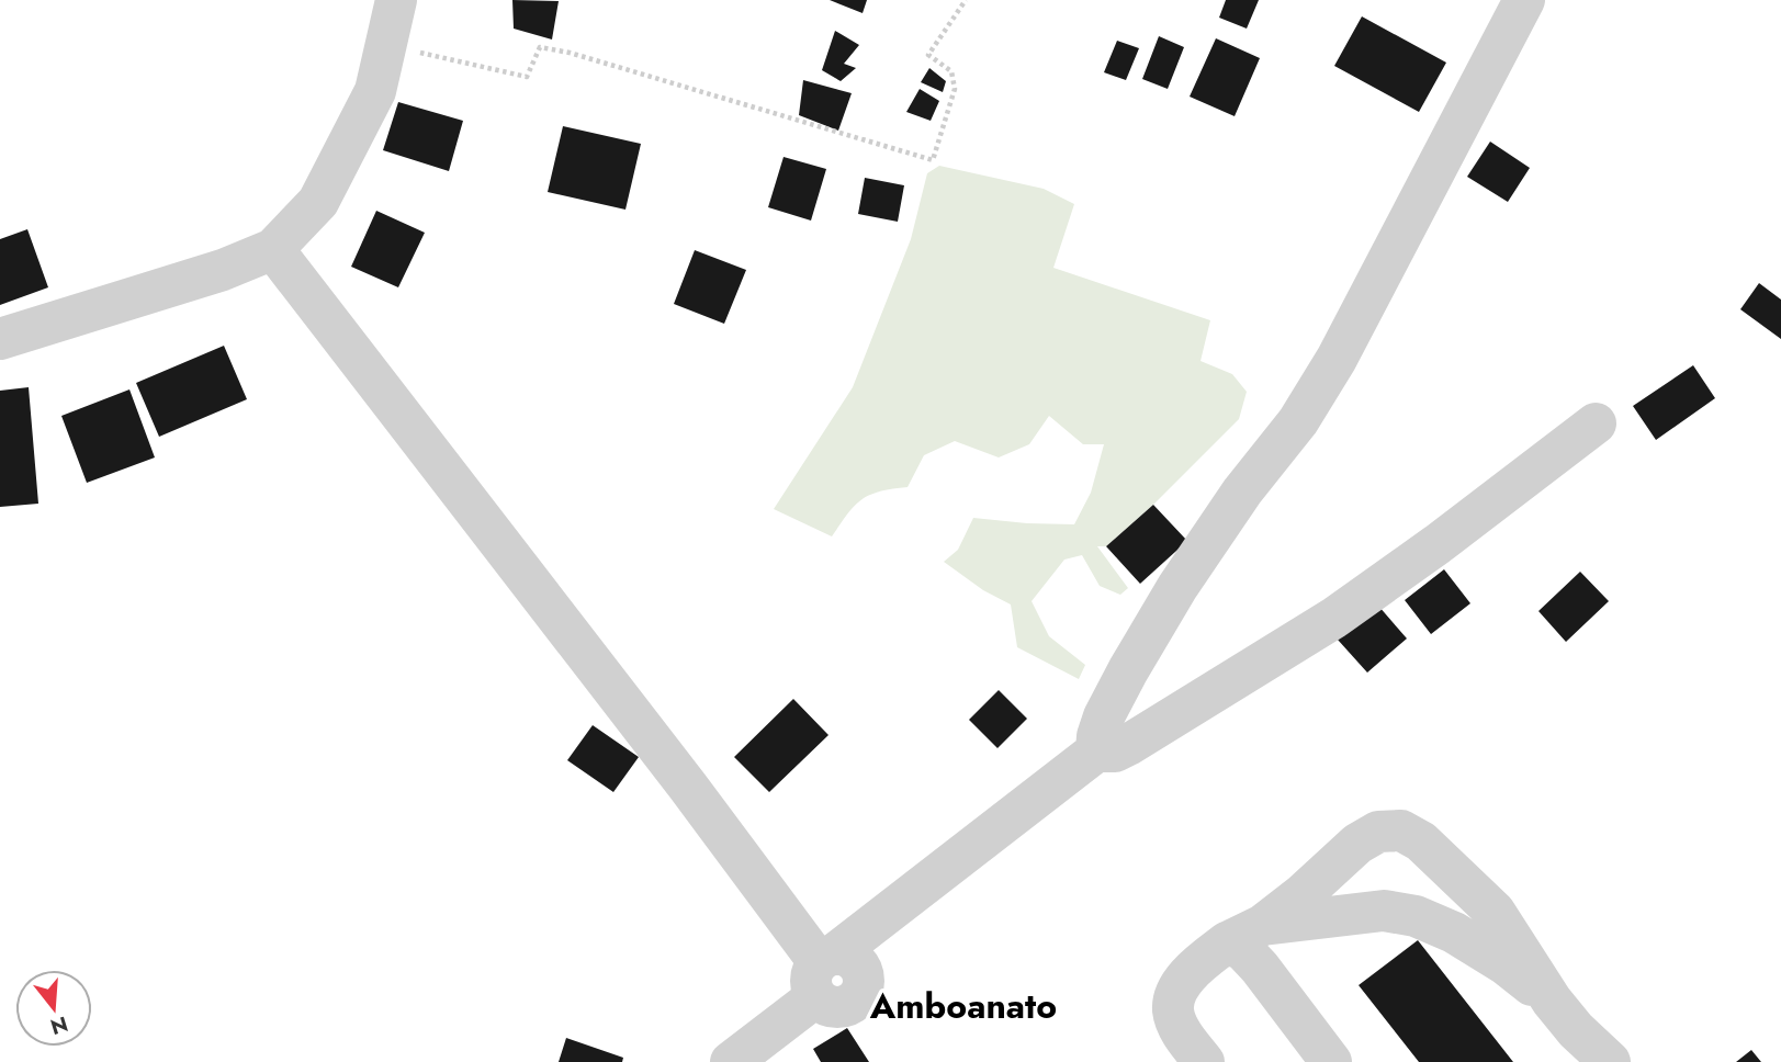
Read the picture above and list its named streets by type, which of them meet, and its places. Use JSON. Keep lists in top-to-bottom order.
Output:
{
  "districts": ["Amboanato"],
  "north": "bottom"
}
